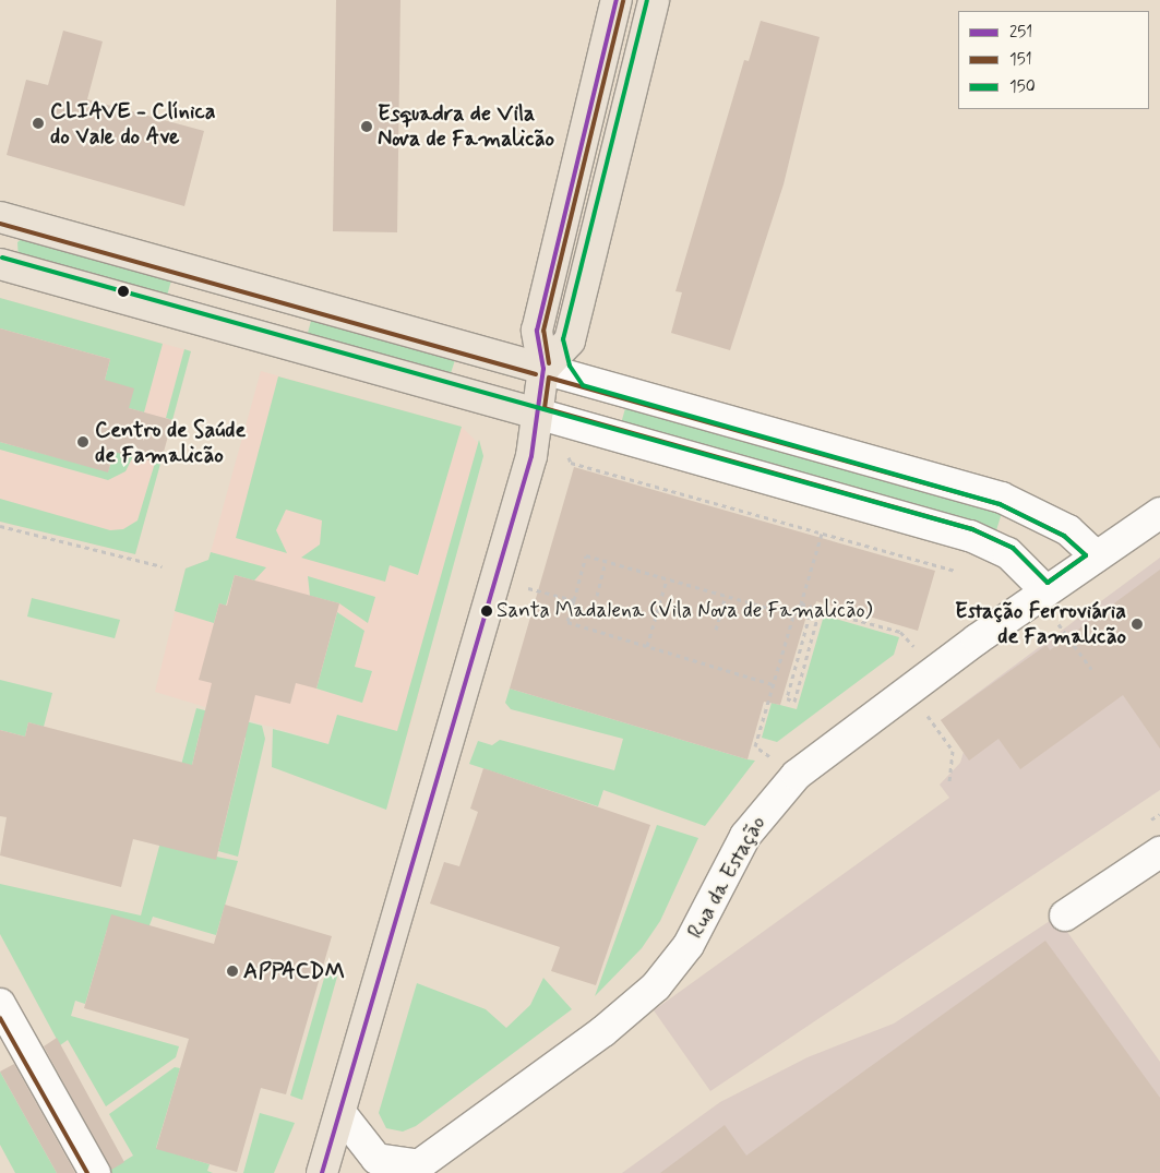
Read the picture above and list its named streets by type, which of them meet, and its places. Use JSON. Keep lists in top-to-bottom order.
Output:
{
  "streets": {
    "street": ["Rua da Estação"]
  },
  "places": [
    "CLIAVE - Clínica do Vale do Ave",
    "Esquadra de Vila Nova de Famalicão",
    "Centro de Saúde de Famalicão",
    "Santa Madalena (Vila Nova de Famalicão)",
    "Estação Ferroviária de Famalicão",
    "APPACDM"
  ],
  "lines": ["transit line 251", "transit line 150", "transit line 151"],
  "legend": ["251", "151", "150"]
}
